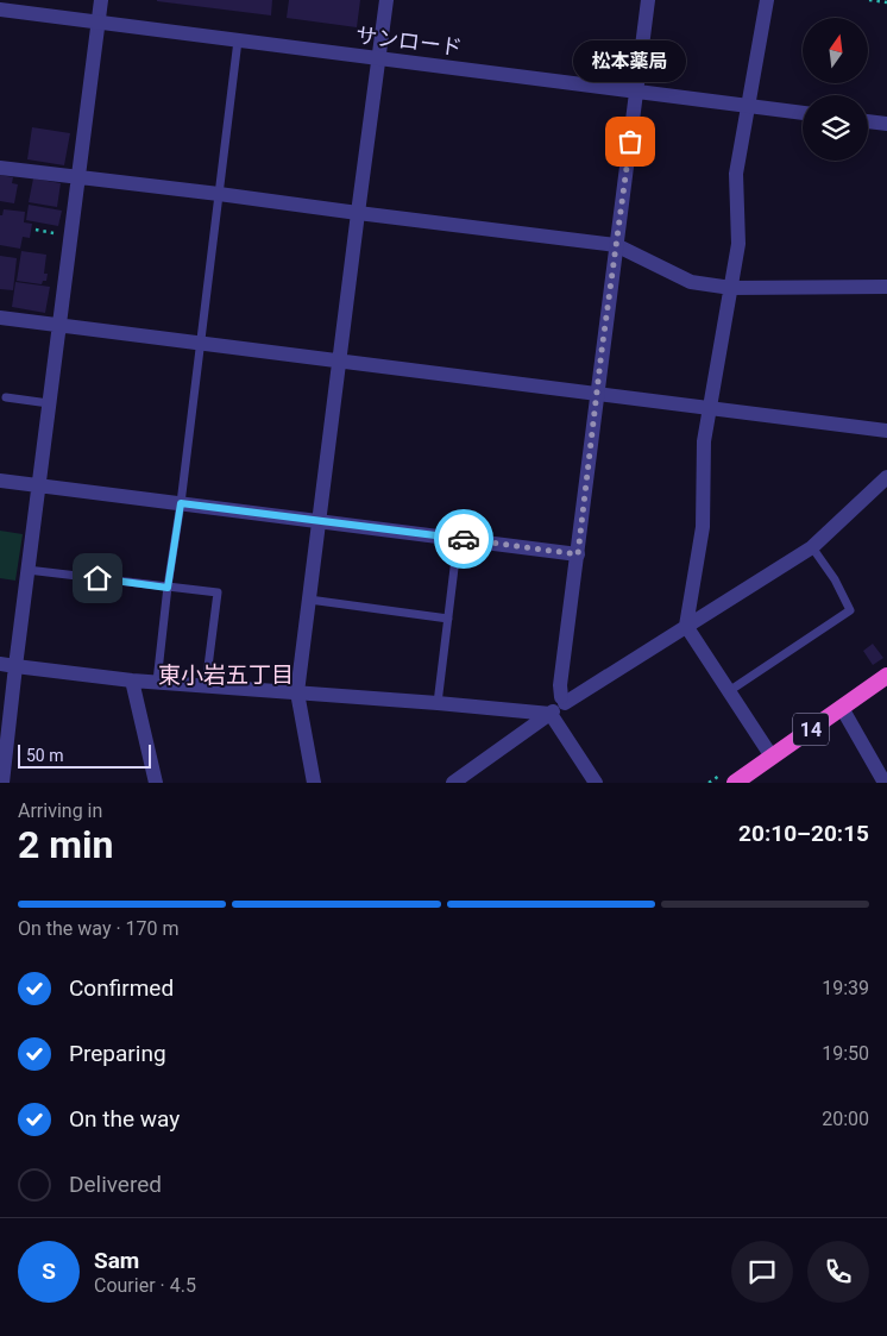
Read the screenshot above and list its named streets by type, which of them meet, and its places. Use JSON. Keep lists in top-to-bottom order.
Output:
{
  "streets": {
    "highway": ["14"],
    "street": ["サンロード"]
  },
  "districts": ["東小岩五丁目"],
  "places": ["松本薬局"],
  "scale_bar": "50 m",
  "north": "top",
  "page": {
    "bubble": "松本薬局",
    "scale": "50 m",
    "heading": ["2 min", "Arriving in", "20:10–20:15"],
    "panel": ["Sam", "Courier · 4.5"],
    "bar": "On the way · 170 m",
    "list": [
      ["Confirmed", "19:39"],
      ["Preparing", "19:50"],
      ["On the way", "20:00"],
      "Delivered"
    ],
    "round": "S"
  }
}
